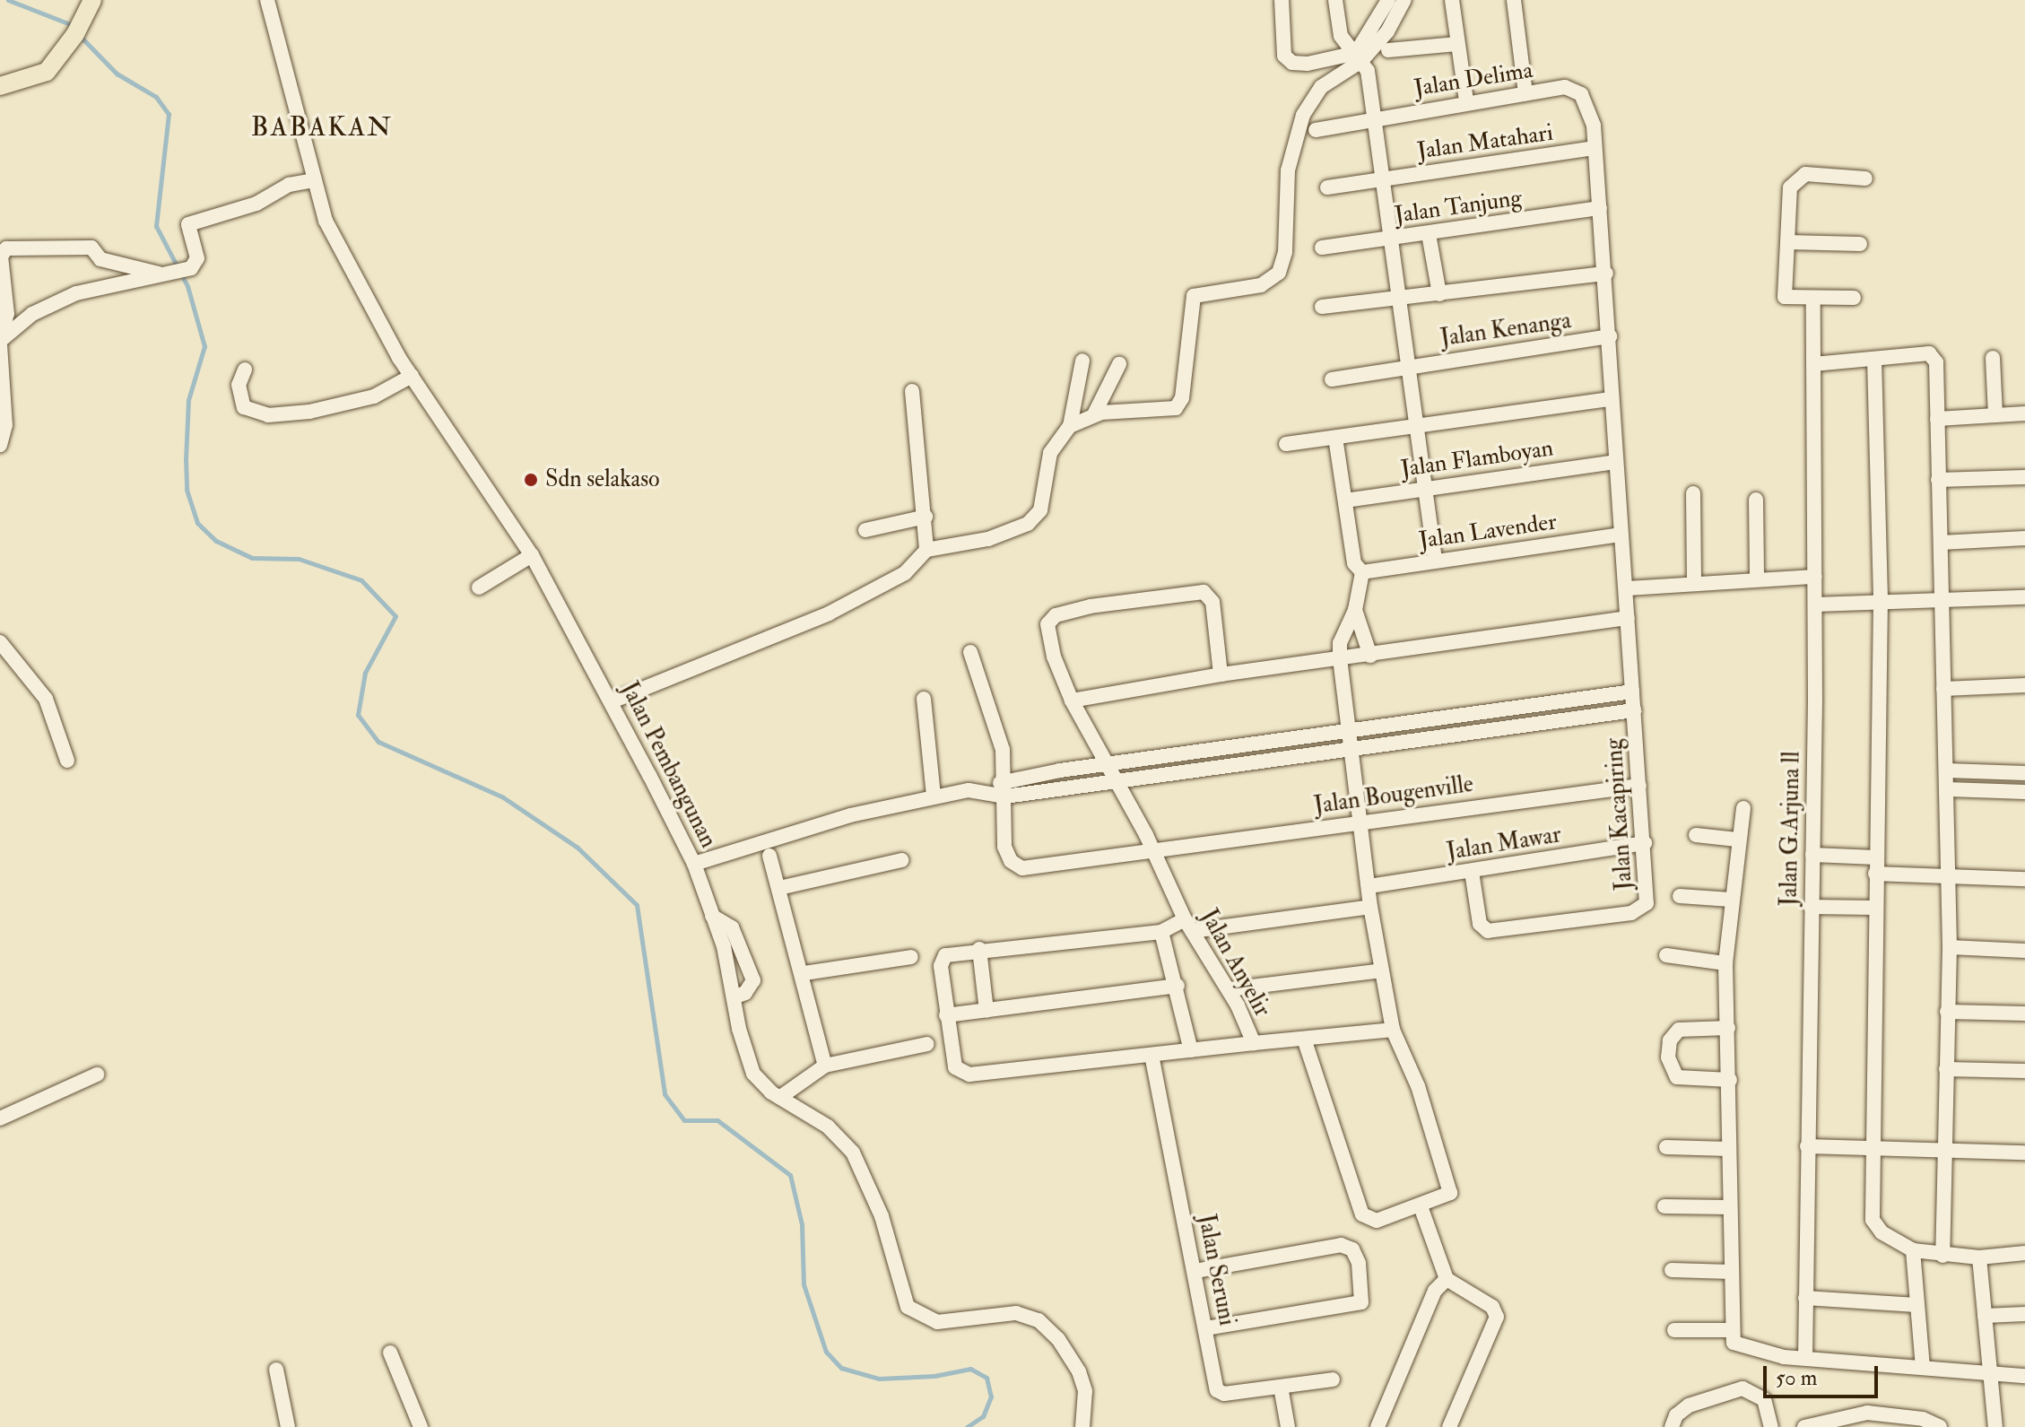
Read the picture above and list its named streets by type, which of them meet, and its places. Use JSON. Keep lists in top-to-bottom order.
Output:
{
  "streets": {
    "street": [
      "Jalan Delima",
      "Jalan Matahari",
      "Jalan Tanjung",
      "Jalan Kenanga",
      "Jalan Flamboyan",
      "Jalan Lavender",
      "Jalan Pembangunan",
      "Jalan Bougenville",
      "Jalan Kacapiring",
      "Jalan G.Arjuna ll",
      "Jalan Mawar",
      "Jalan Anyelir",
      "Jalan Seruni"
    ]
  },
  "crossings": [
    ["Jalan Delima", "Jalan Matahari"],
    ["Jalan Delima", "Jalan Kacapiring"],
    ["Jalan Matahari", "Jalan Kacapiring"],
    ["Jalan Tanjung", "Jalan Kacapiring"],
    ["Jalan Kenanga", "Jalan Kacapiring"],
    ["Jalan Flamboyan", "Jalan Kacapiring"],
    ["Jalan Lavender", "Jalan Kacapiring"],
    ["Jalan Bougenville", "Jalan Kacapiring"],
    ["Jalan Bougenville", "Jalan Anyelir"],
    ["Jalan Kacapiring", "Jalan Mawar"]
  ],
  "districts": ["BABAKAN"],
  "places": ["Sdn selakaso"],
  "scale_bar": "50 m"
}
